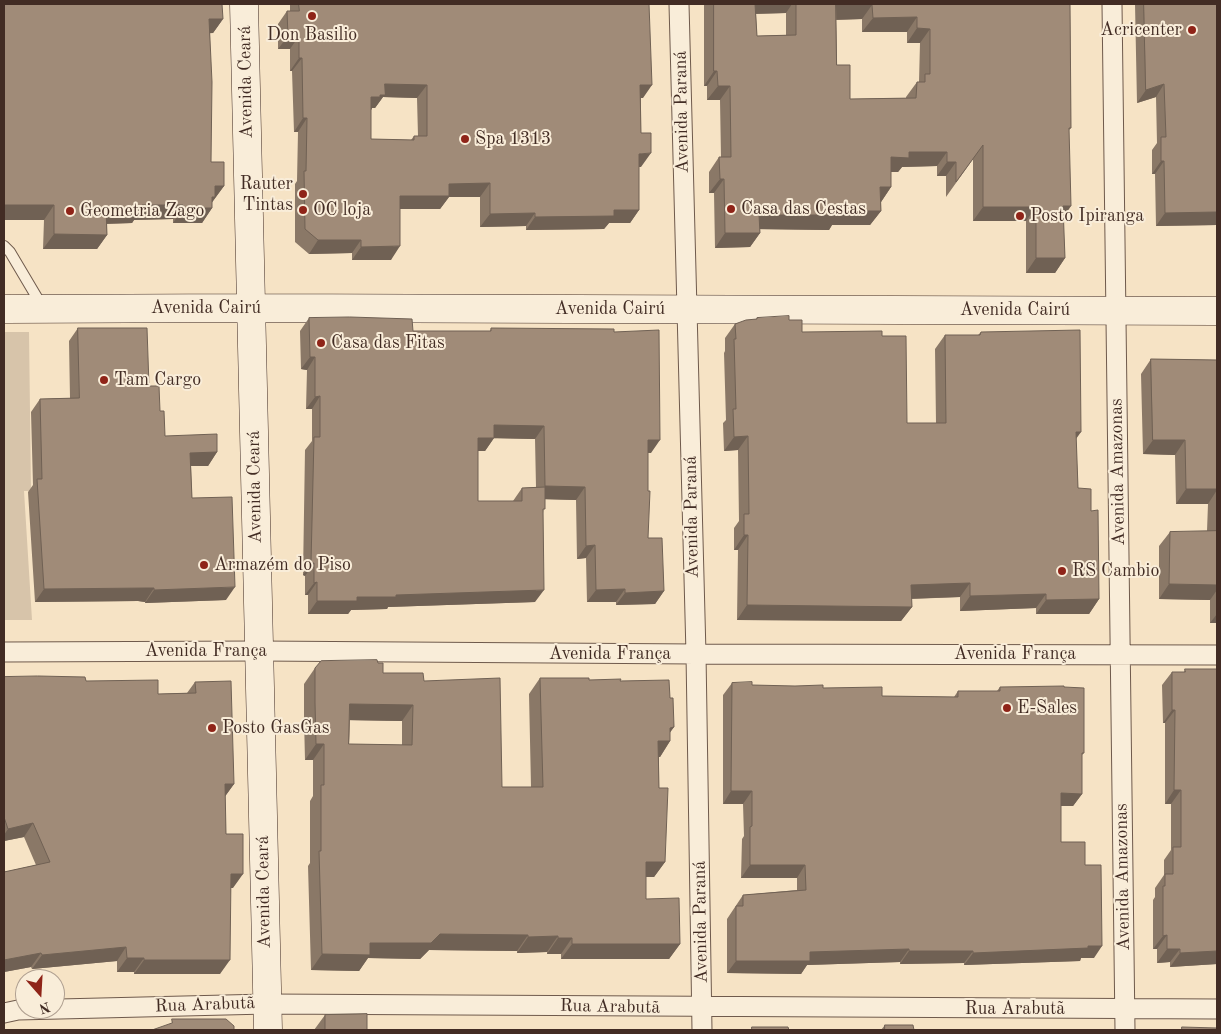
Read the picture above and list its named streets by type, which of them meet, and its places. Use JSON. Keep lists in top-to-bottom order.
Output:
{
  "streets": {
    "main road": ["Avenida Ceará", "Avenida Cairú"],
    "street": [
      "Avenida Paraná",
      "Avenida Amazonas",
      "Avenida França",
      "Rua Arabutã"
    ]
  },
  "crossings": [
    ["Avenida Ceará", "Avenida Cairú"],
    ["Avenida Ceará", "Avenida França"],
    ["Avenida Ceará", "Rua Arabutã"],
    ["Avenida Paraná", "Avenida Cairú"],
    ["Avenida Paraná", "Avenida França"],
    ["Avenida Paraná", "Rua Arabutã"],
    ["Avenida Cairú", "Avenida Amazonas"],
    ["Avenida Amazonas", "Avenida França"],
    ["Avenida Amazonas", "Rua Arabutã"]
  ],
  "places": [
    "Don Basilio",
    "Acricenter",
    "Spa 1313",
    "Rauter Tintas",
    "Casa das Cestas",
    "OC loja",
    "Geometria Zago",
    "Posto Ipiranga",
    "Casa das Fitas",
    "Tam Cargo",
    "Armazém do Piso",
    "RS Cambio",
    "E-Sales",
    "Posto GasGas"
  ],
  "north": "bottom"
}
